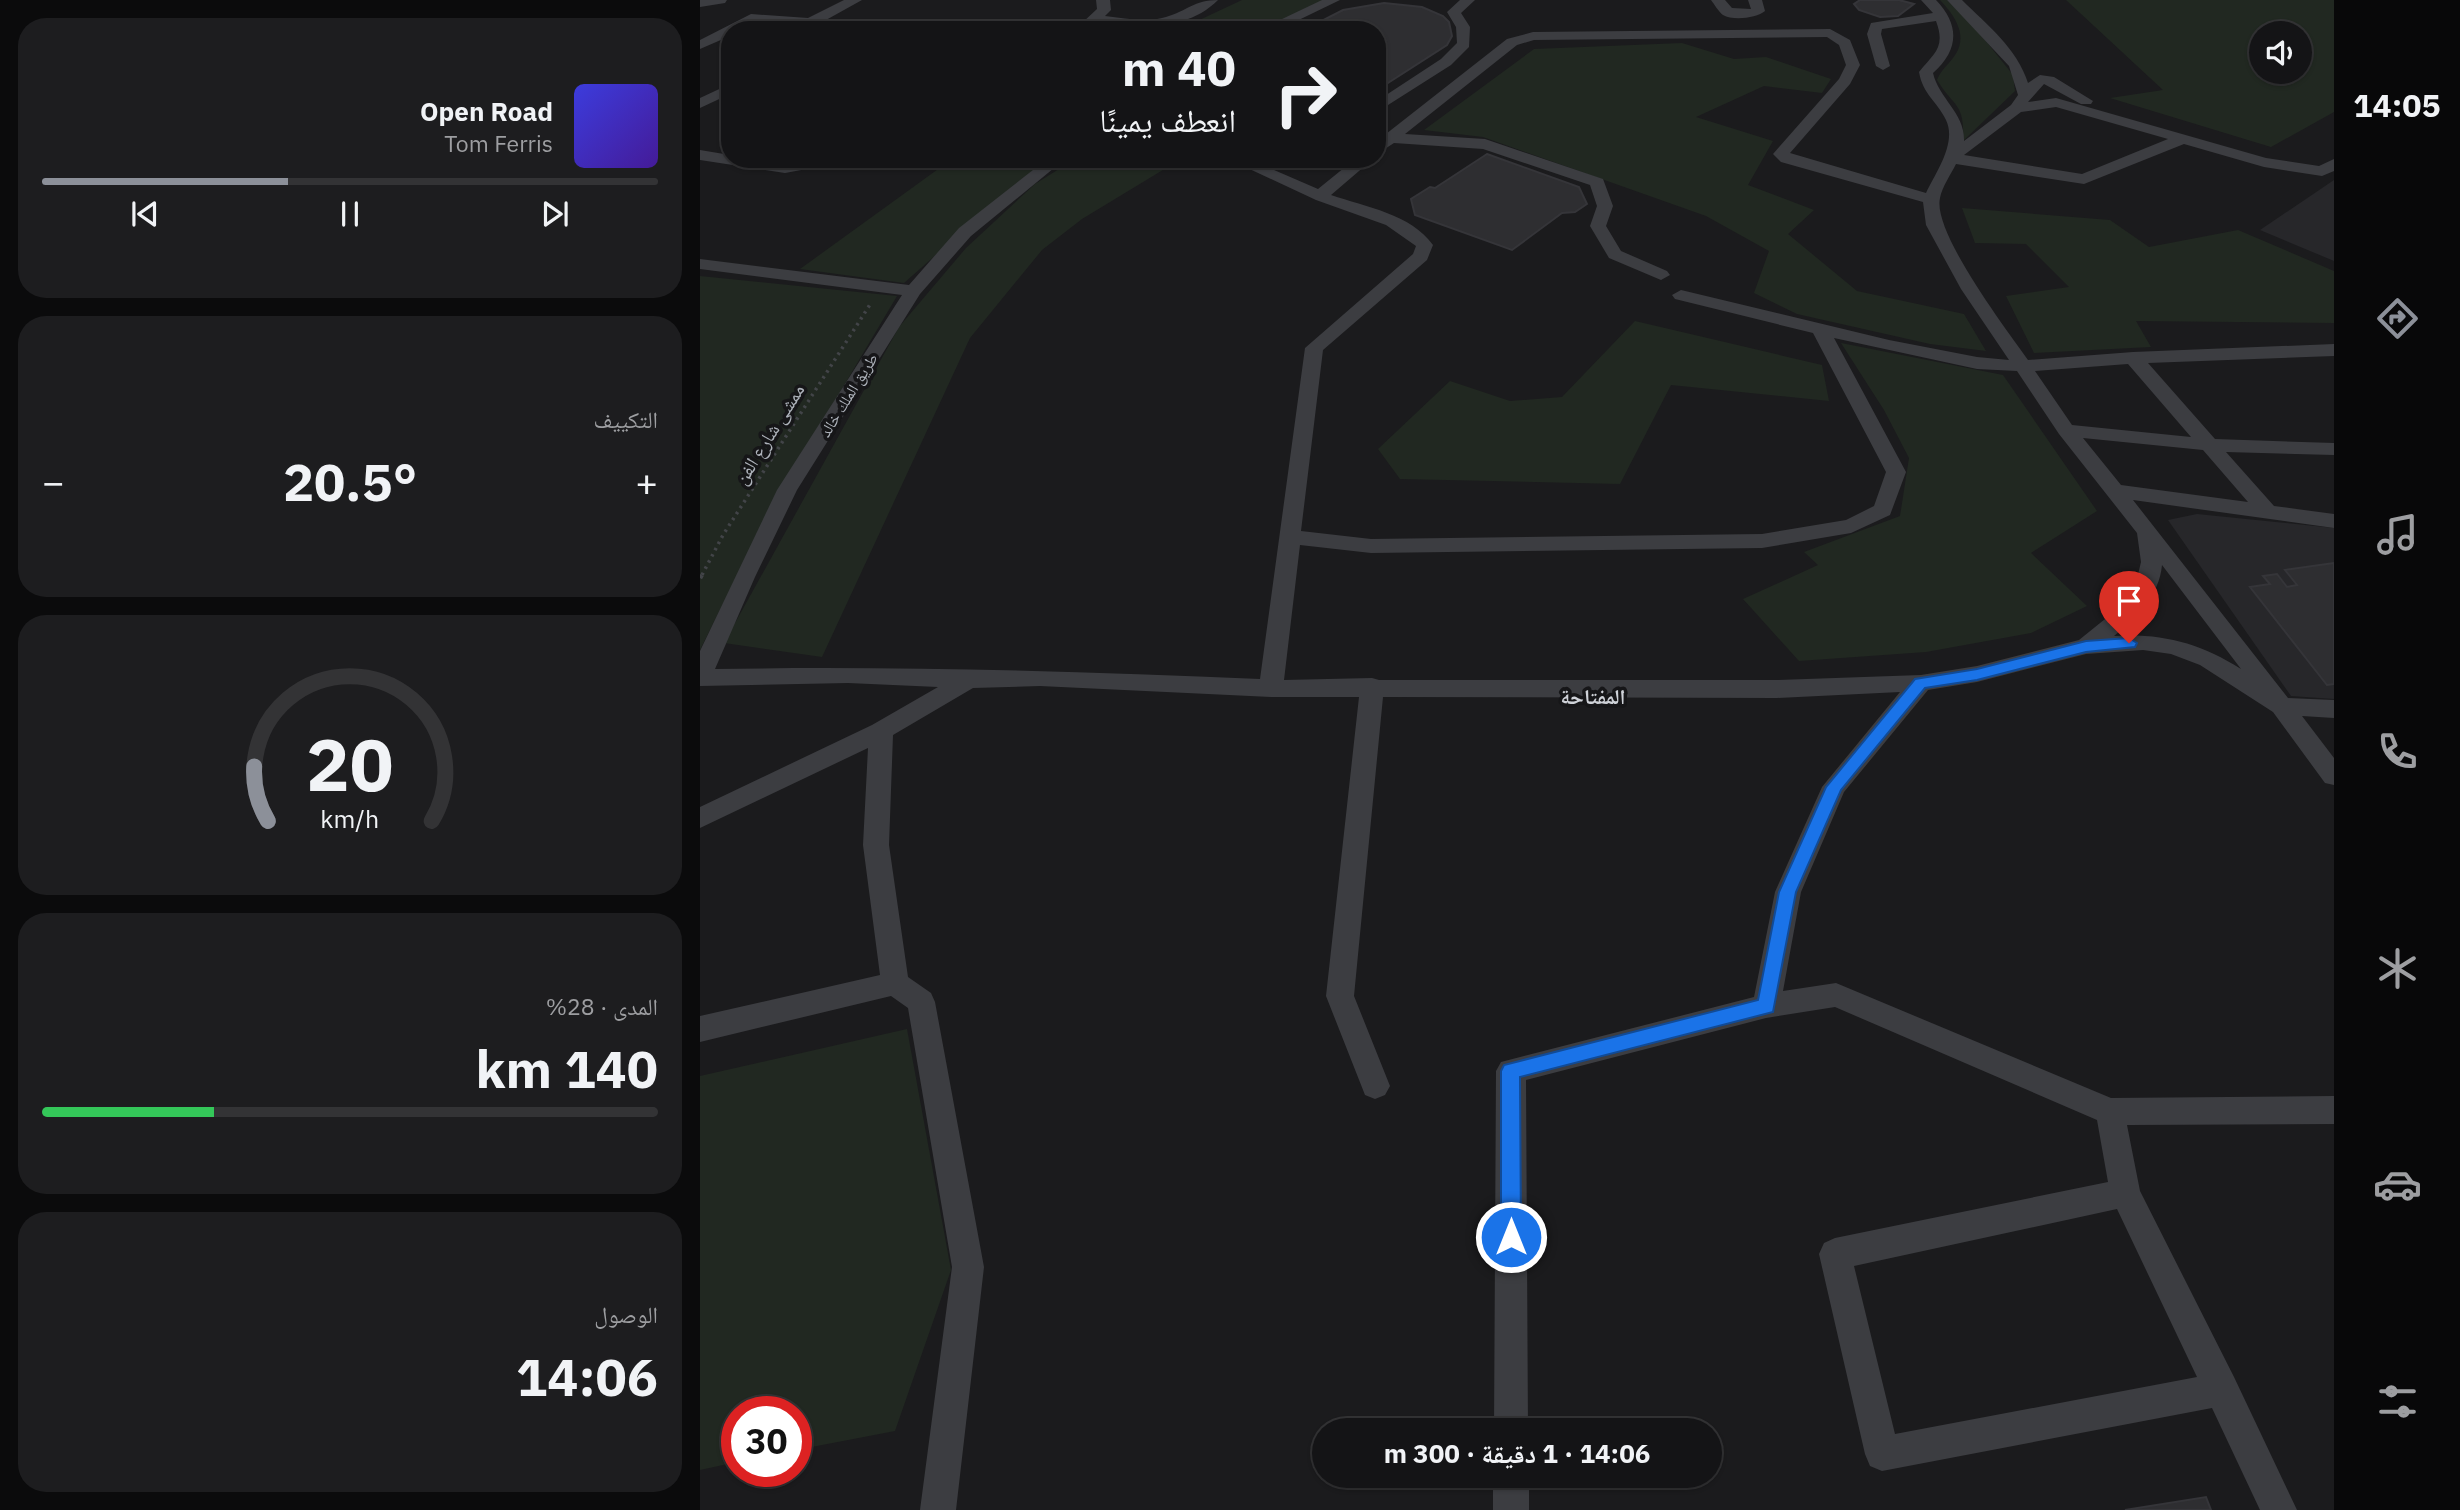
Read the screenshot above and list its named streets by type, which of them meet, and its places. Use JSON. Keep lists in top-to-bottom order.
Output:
{
  "streets": {
    "street": ["طريق الملك خالد"],
    "path": ["ممشى شارع الفن"]
  },
  "districts": ["المفتاحة"],
  "page": {
    "tabs": "14:05",
    "turn": ["40 m", "انعطف يمينًا"],
    "song": ["Open Road", "Tom Ferris"],
    "tile": [
      "التكييف",
      ["المدى · 28%", "140 km"],
      ["الوصول", "14:06"]
    ],
    "heat": ["−", "20.5°", "+"],
    "limit": "30",
    "trip": "14:06 · 1 دقيقة · 300 m",
    "gauge": ["20", "km/h"]
  }
}
